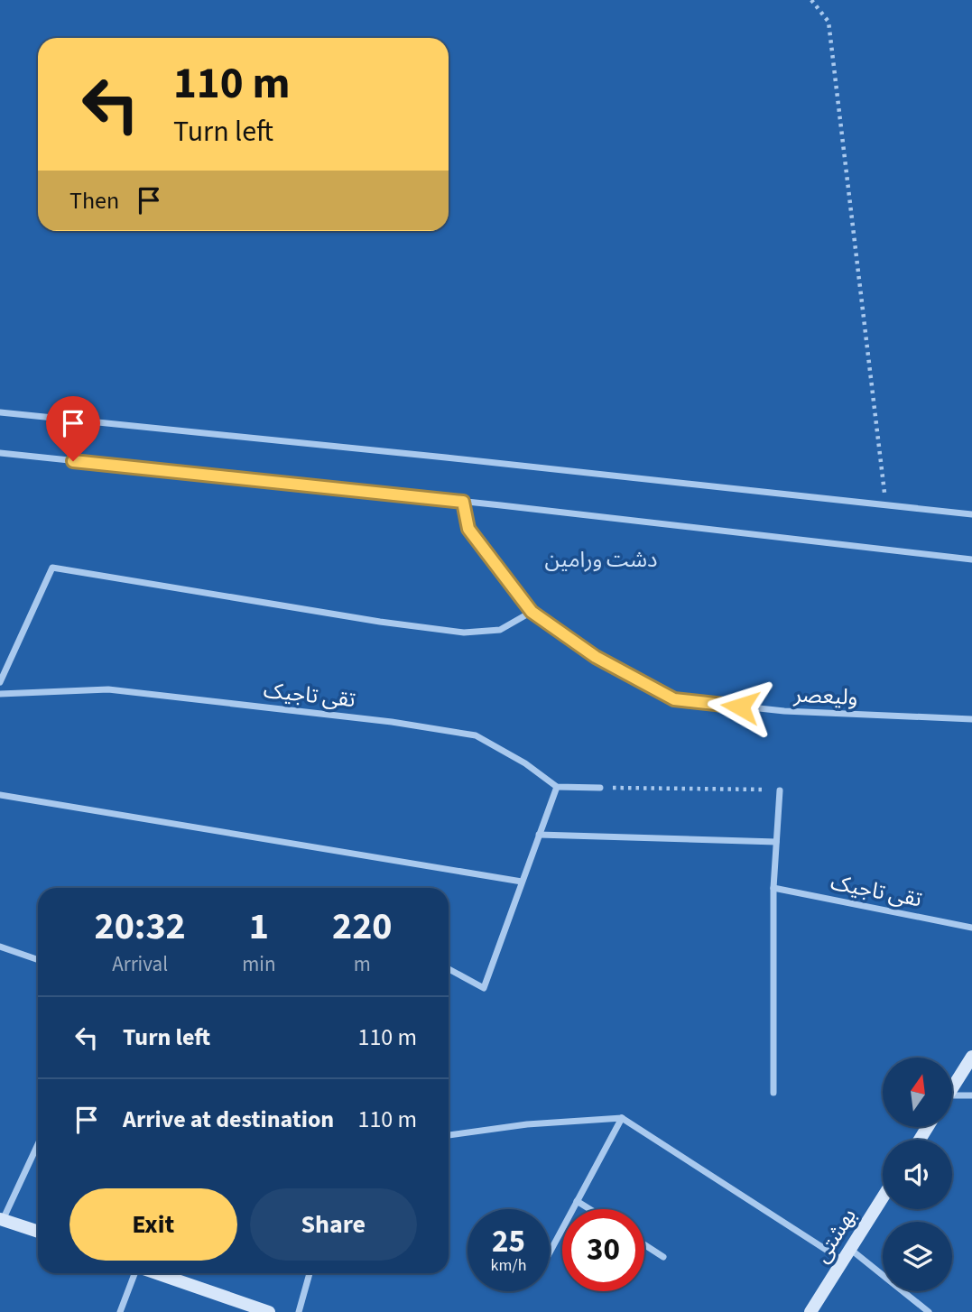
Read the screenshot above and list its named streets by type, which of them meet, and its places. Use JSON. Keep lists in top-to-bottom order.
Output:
{
  "streets": {
    "main road": ["بهشتی"],
    "street": ["تقی تاجیک", "ولیعصر"]
  },
  "parks": ["دشت ورامین"],
  "north": "top",
  "page": {
    "turn": ["110 m", "Turn left"],
    "then": "Then",
    "eta": [
      "20:32",
      "Arrival",
      "1",
      "min",
      "220",
      "m"
    ],
    "list": [
      {
        "name": "Turn left",
        "value": "110 m"
      },
      {
        "name": "Arrive at destination",
        "value": "110 m"
      }
    ],
    "buttons": ["Exit", "Share"],
    "speed": "25 km/h",
    "limit": "30"
  }
}
